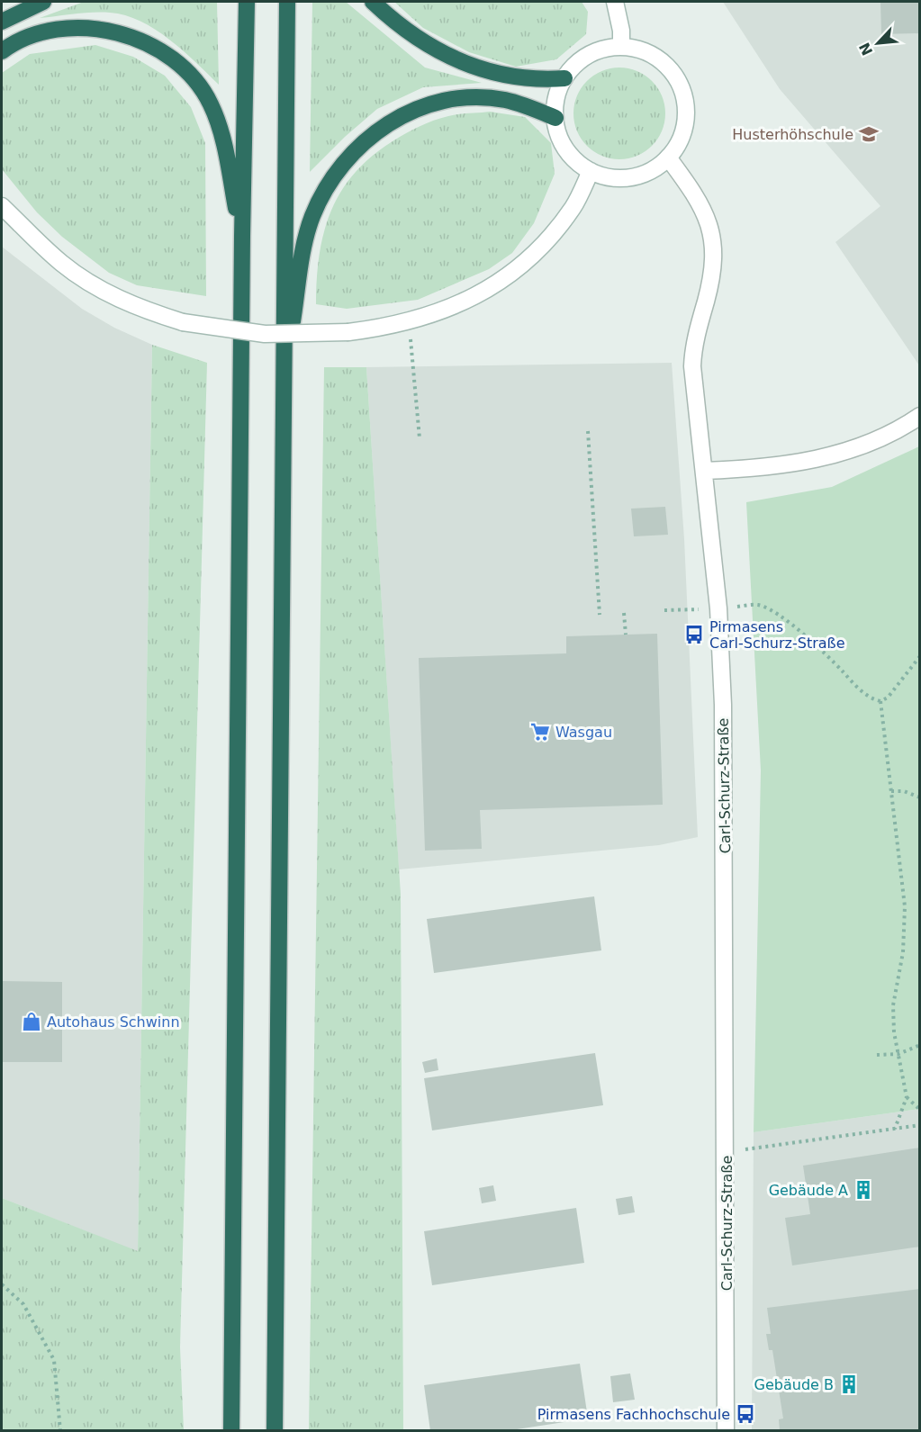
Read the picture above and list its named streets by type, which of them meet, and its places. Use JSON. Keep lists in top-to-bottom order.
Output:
{
  "streets": {
    "street": ["Carl-Schurz-Straße"]
  },
  "places": {
    "school or university": ["Husterhöhschule"],
    "bus stop": ["Pirmasens Carl-Schurz-Straße", "Pirmasens Fachhochschule"],
    "supermarket": ["Wasgau"],
    "shop": ["Autohaus Schwinn"],
    "building": ["Gebäude A", "Gebäude B"]
  },
  "north": "bottom left"
}
